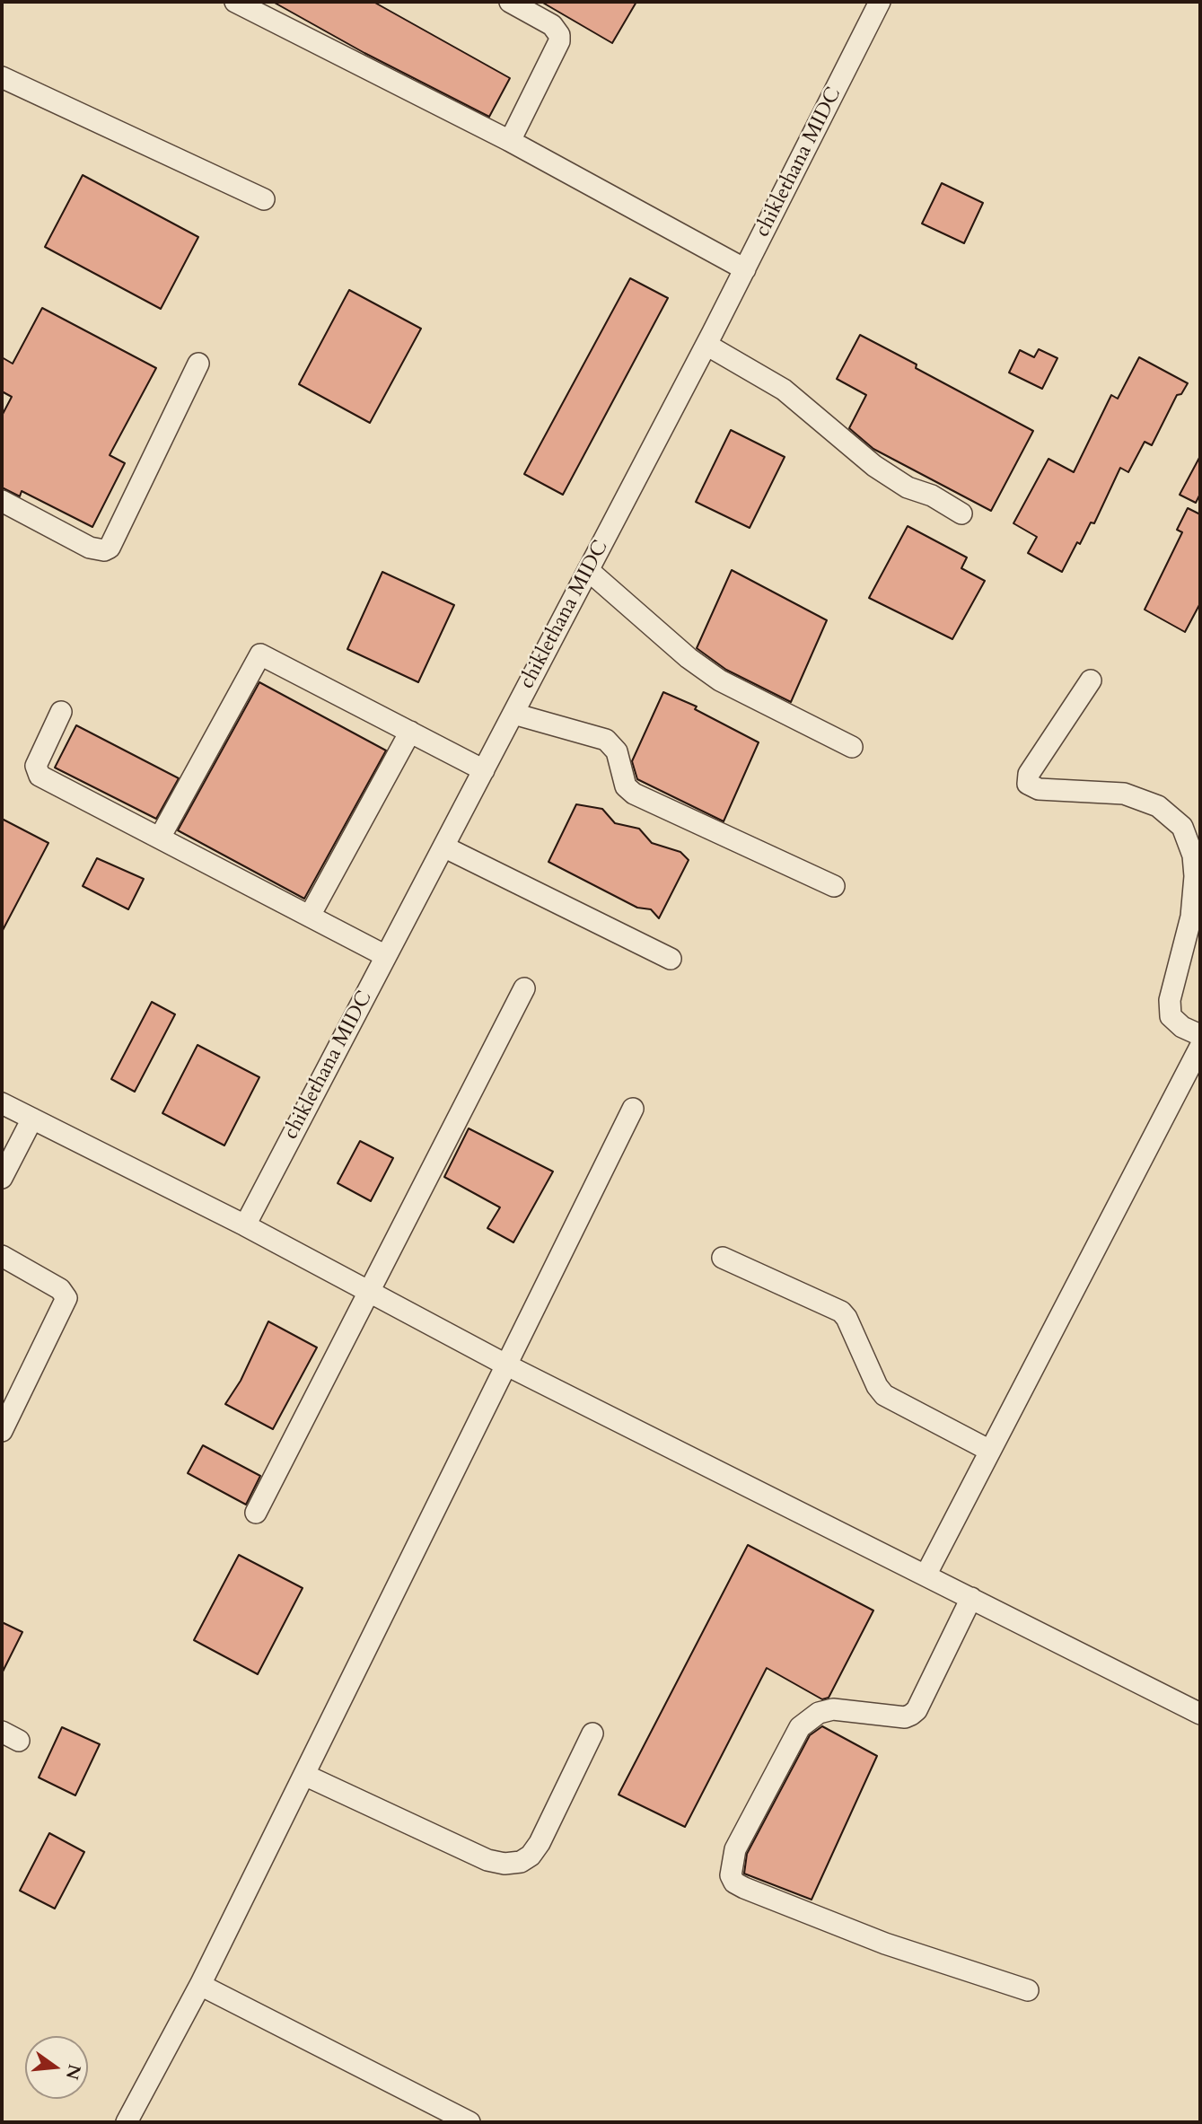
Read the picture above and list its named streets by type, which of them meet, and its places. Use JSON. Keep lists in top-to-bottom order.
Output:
{
  "streets": {
    "street": ["chiklethana MIDC"]
  },
  "north": "right"
}
